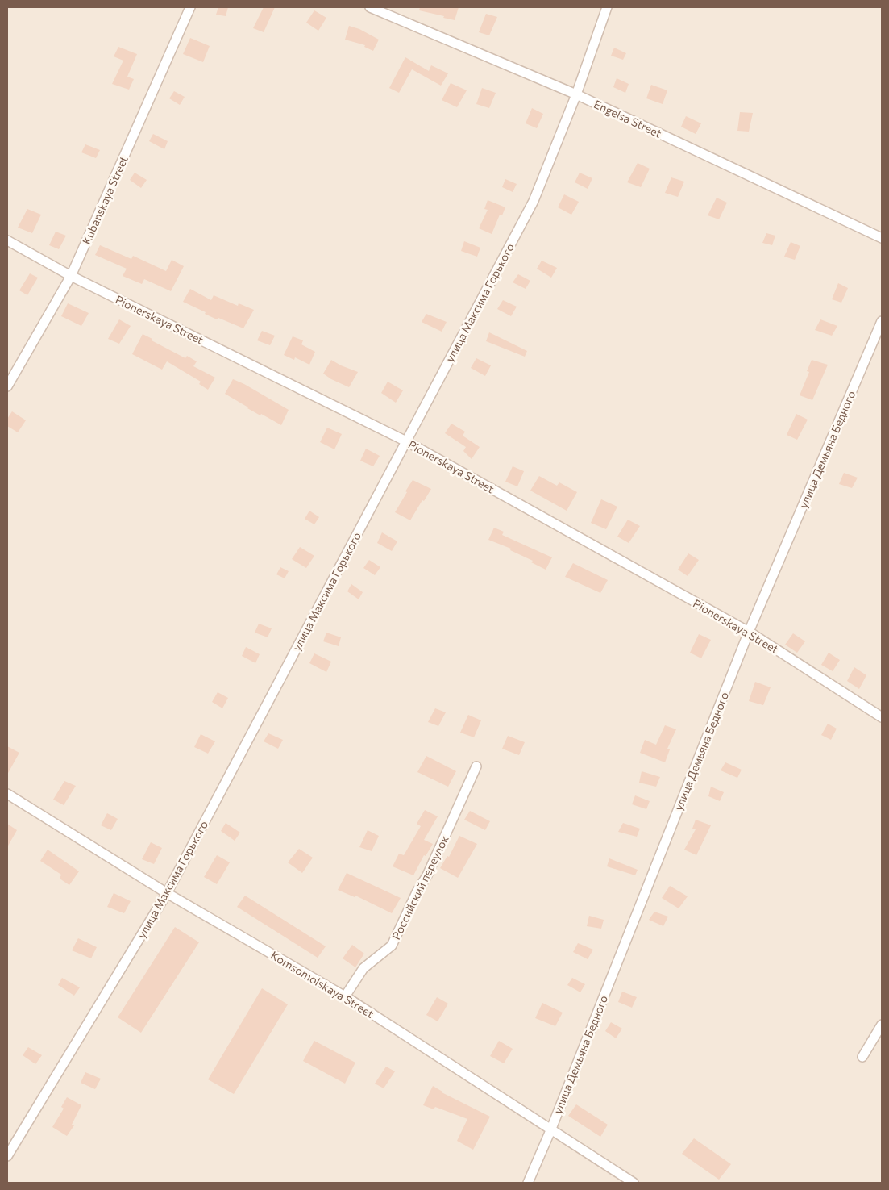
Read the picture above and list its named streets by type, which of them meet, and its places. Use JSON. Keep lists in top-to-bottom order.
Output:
{
  "streets": {
    "street": [
      "Engelsa Street",
      "Kubanskaya Street",
      "улица Максима Горького",
      "Pionerskaya Street",
      "улица Демьяна Бедного",
      "Российский переулок",
      "Komsomolskaya Street"
    ]
  },
  "crossings": [
    ["Engelsa Street", "улица Максима Горького"],
    ["Kubanskaya Street", "Pionerskaya Street"],
    ["улица Максима Горького", "Pionerskaya Street"],
    ["улица Максима Горького", "Komsomolskaya Street"],
    ["Pionerskaya Street", "улица Демьяна Бедного"],
    ["улица Демьяна Бедного", "Komsomolskaya Street"],
    ["Российский переулок", "Komsomolskaya Street"]
  ]
}
